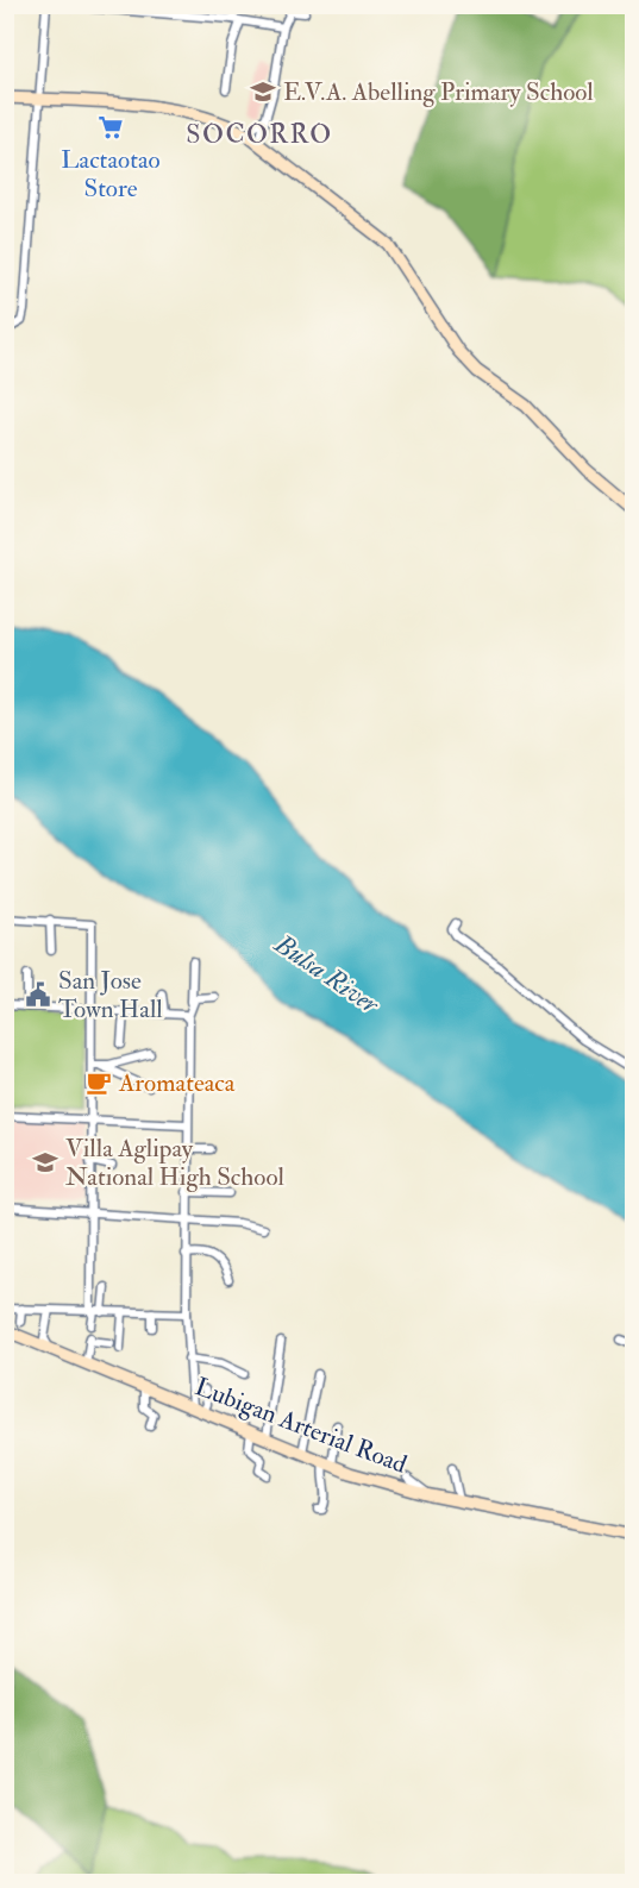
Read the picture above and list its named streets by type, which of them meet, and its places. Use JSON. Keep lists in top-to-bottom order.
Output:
{
  "streets": {
    "main road": ["Lubigan Arterial Road"]
  },
  "districts": ["SOCORRO"],
  "water": ["Bulsa River"],
  "places": {
    "school or university": ["E.V.A. Abelling Primary School", "Villa Aglipay National High School"],
    "supermarket": ["Lactaotao Store"],
    "public building": ["San Jose Town Hall"],
    "cafe": ["Aromateaca"]
  }
}
